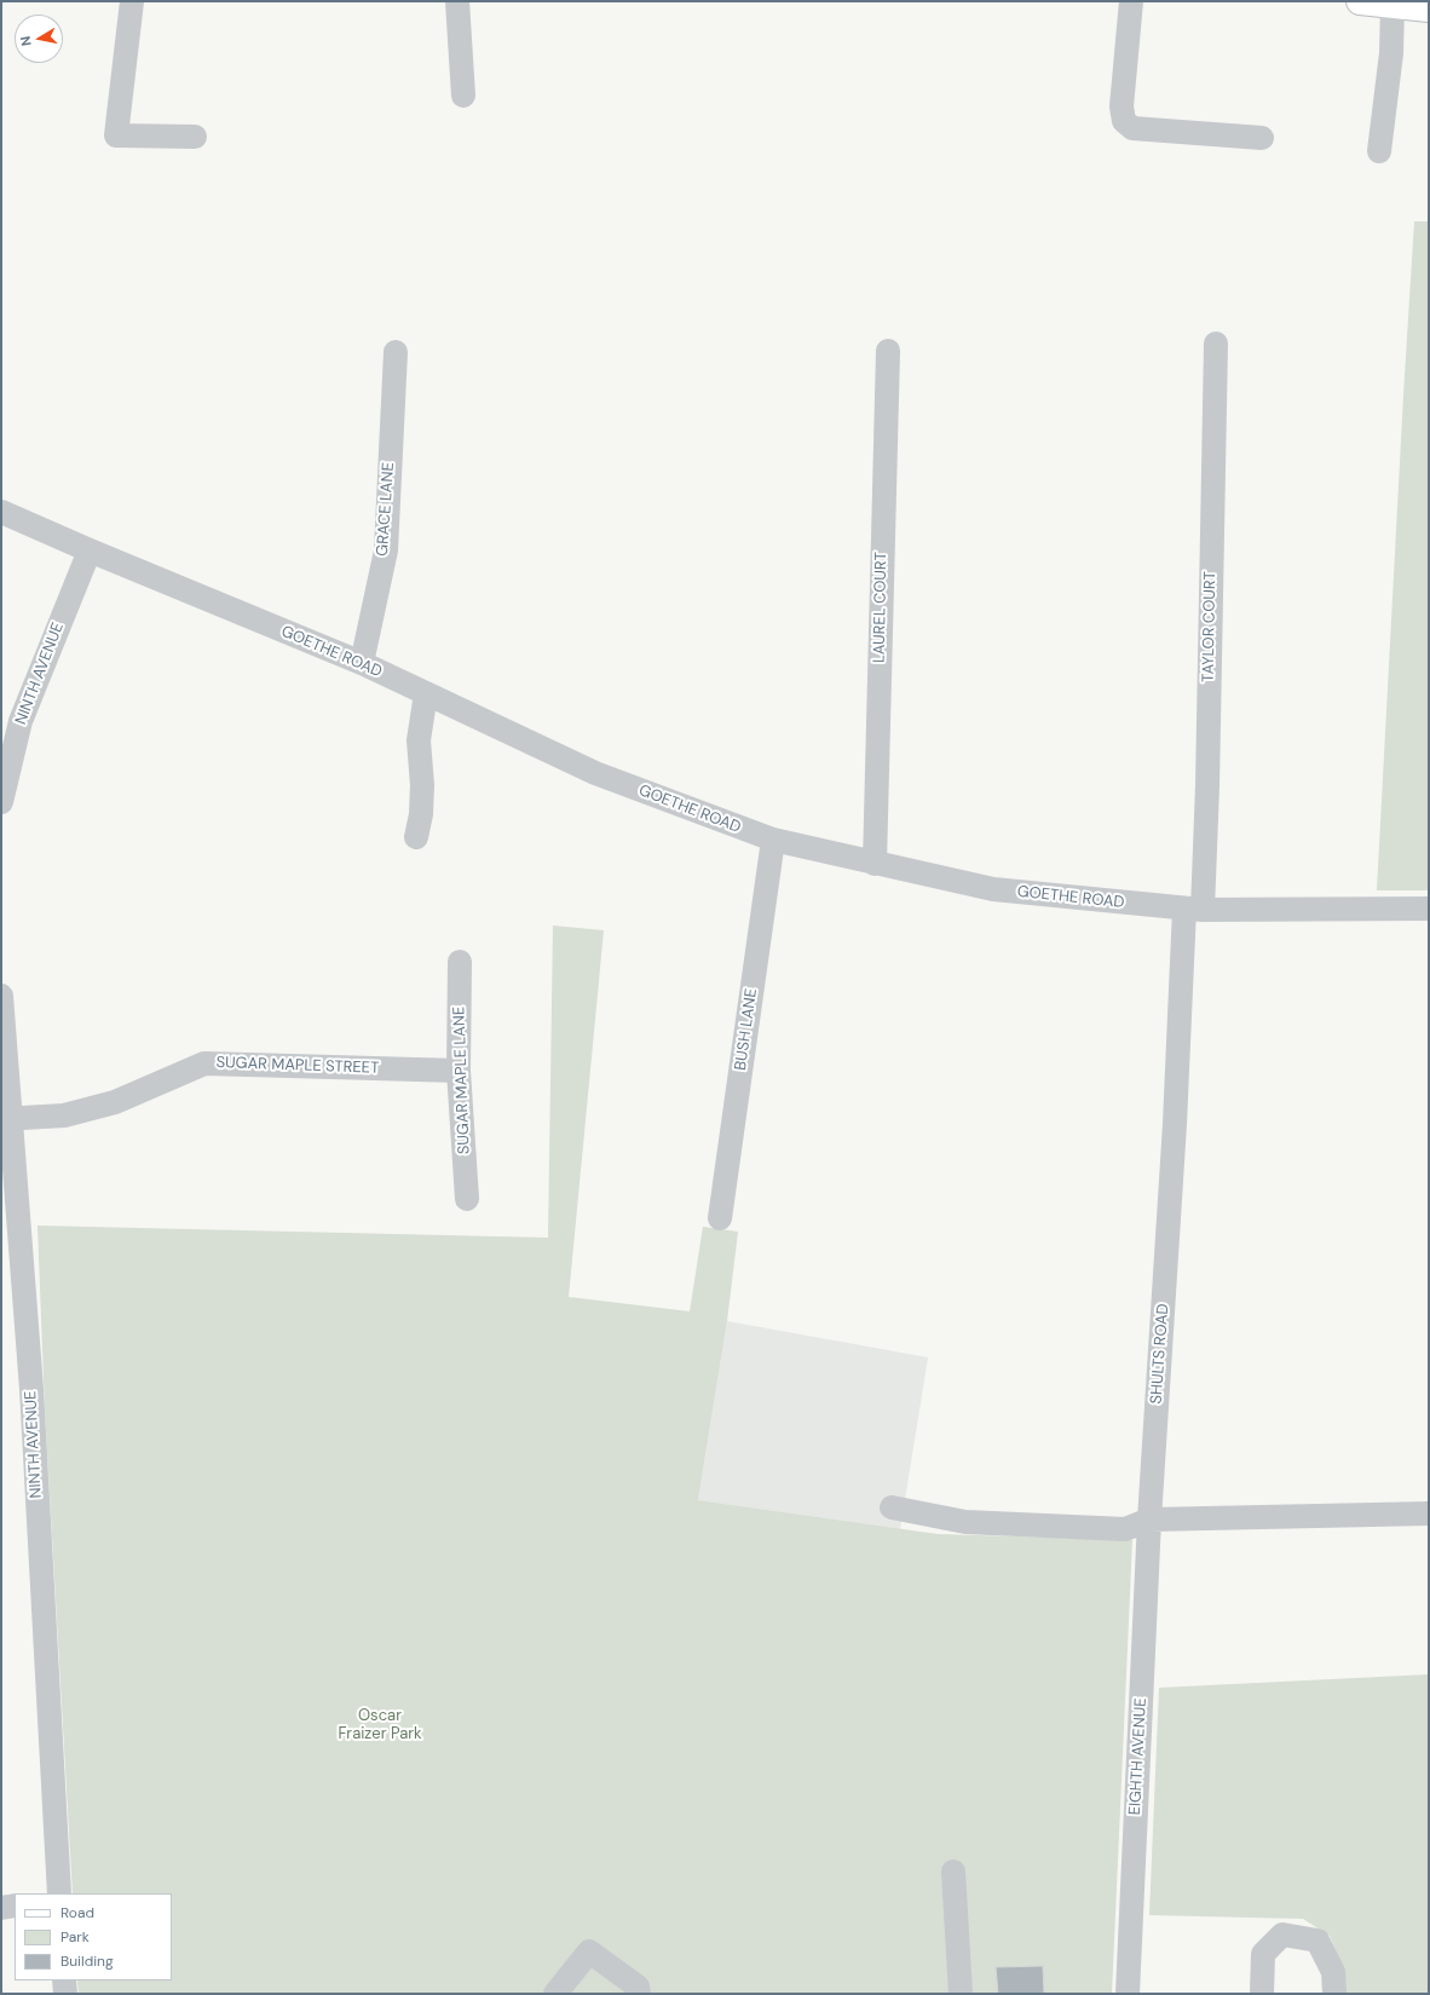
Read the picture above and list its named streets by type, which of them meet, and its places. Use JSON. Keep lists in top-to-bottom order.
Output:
{
  "streets": {
    "street": [
      "GRACE LANE",
      "LAUREL COURT",
      "TAYLOR COURT",
      "GOETHE ROAD",
      "NINTH AVENUE",
      "BUSH LANE",
      "SUGAR MAPLE STREET",
      "SUGAR MAPLE LANE",
      "SHULTS ROAD",
      "EIGHTH AVENUE"
    ]
  },
  "crossings": [
    ["GRACE LANE", "GOETHE ROAD"],
    ["LAUREL COURT", "GOETHE ROAD"],
    ["TAYLOR COURT", "GOETHE ROAD"],
    ["TAYLOR COURT", "SHULTS ROAD"],
    ["GOETHE ROAD", "NINTH AVENUE"],
    ["GOETHE ROAD", "BUSH LANE"],
    ["GOETHE ROAD", "SHULTS ROAD"],
    ["NINTH AVENUE", "SUGAR MAPLE STREET"],
    ["SUGAR MAPLE STREET", "SUGAR MAPLE LANE"],
    ["SHULTS ROAD", "EIGHTH AVENUE"]
  ],
  "parks": ["Oscar Fraizer Park"],
  "legend": ["Road", "Park", "Building"],
  "north": "left"
}
